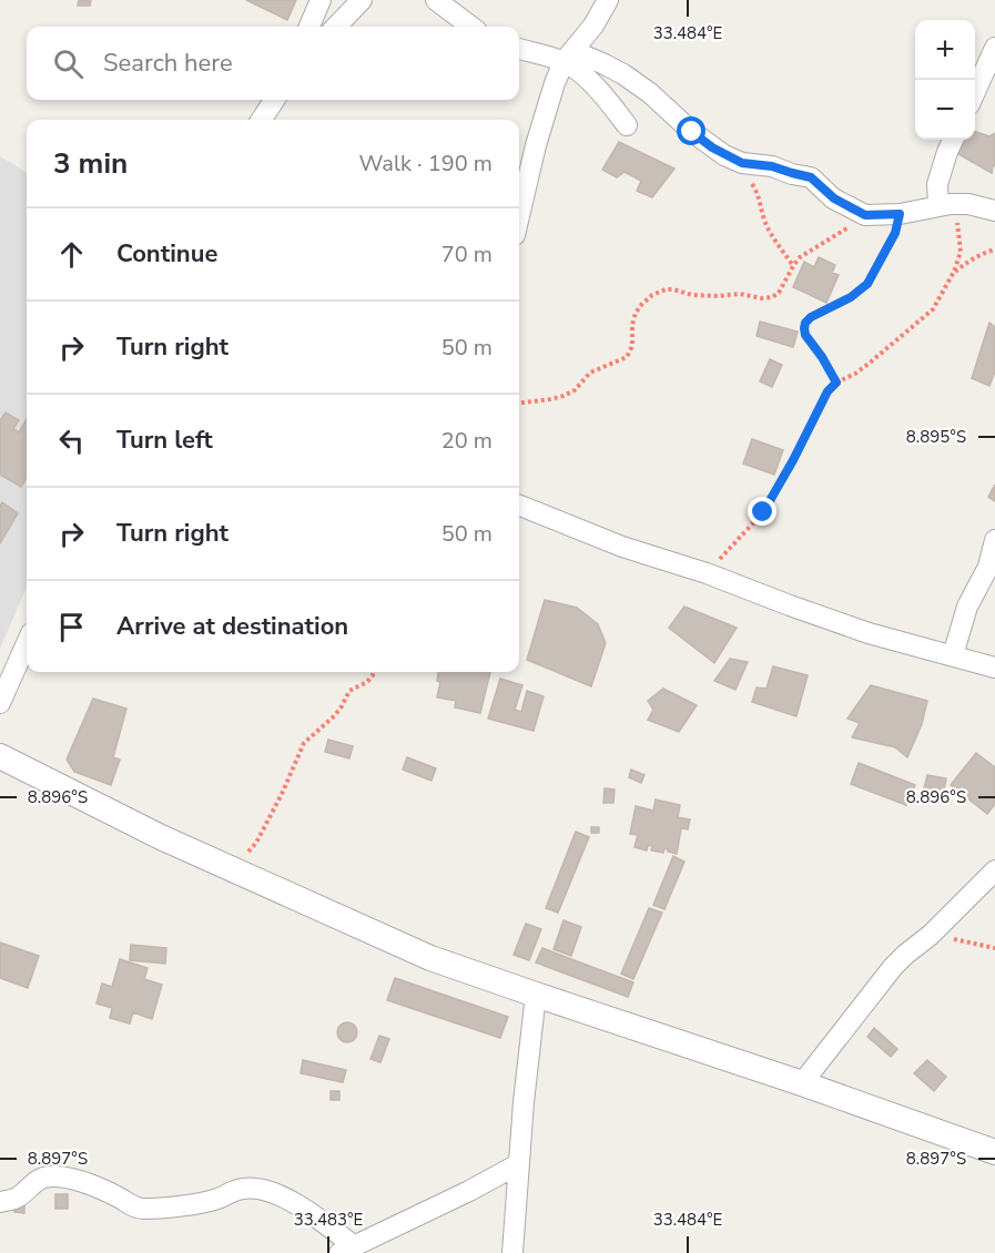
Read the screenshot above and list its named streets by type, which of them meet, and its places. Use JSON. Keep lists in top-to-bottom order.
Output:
{
  "page": {
    "map_buttons": ["+", "−"],
    "search": "Search here",
    "heading": ["3 min", "Walk · 190 m"],
    "list": [
      ["Continue", "70 m"],
      ["Turn right", "50 m"],
      ["Turn left", "20 m"],
      ["Turn right", "50 m"],
      "Arrive at destination"
    ]
  },
  "coordinates": [
    "33.484°E",
    "8.895°S",
    "8.896°S",
    "8.897°S",
    "33.483°E"
  ]
}
